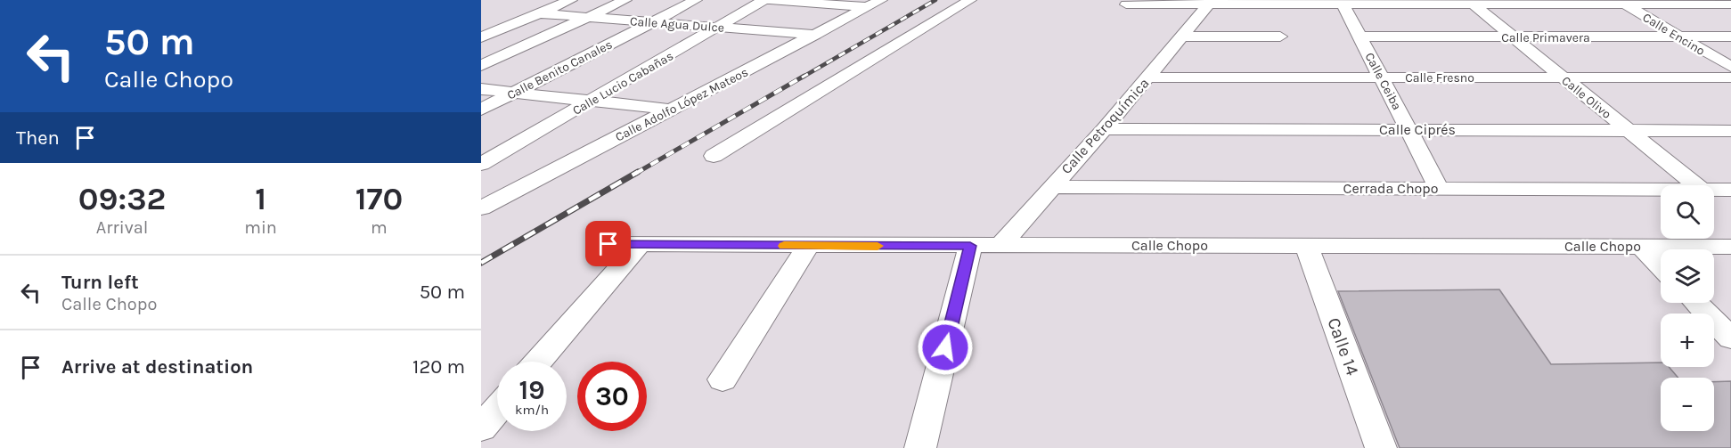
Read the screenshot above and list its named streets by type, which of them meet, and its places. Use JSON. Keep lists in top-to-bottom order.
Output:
{
  "streets": {
    "street": [
      "Calle Agua Dulce",
      "Calle Encino",
      "Calle Primavera",
      "Calle Benito Canales",
      "Calle Fresno",
      "Calle Ceiba",
      "Calle Lucio Cabañas",
      "Calle Olivo",
      "Calle Adolfo López Mateos",
      "Calle Petroquímica",
      "Calle Ciprés",
      "Cerrada Chopo",
      "Calle Chopo",
      "Calle 14"
    ]
  },
  "crossings": [
    ["Calle Agua Dulce", "Calle Benito Canales"],
    ["Calle Agua Dulce", "Calle Lucio Cabañas"],
    ["Calle Agua Dulce", "Calle Adolfo López Mateos"],
    ["Calle Encino", "Calle Primavera"],
    ["Calle Primavera", "Calle Ceiba"],
    ["Calle Primavera", "Calle Olivo"],
    ["Calle Fresno", "Calle Ceiba"],
    ["Calle Fresno", "Calle Olivo"],
    ["Calle Fresno", "Calle Petroquímica"],
    ["Calle Ceiba", "Calle Ciprés"],
    ["Calle Ceiba", "Cerrada Chopo"],
    ["Calle Olivo", "Calle Ciprés"],
    ["Calle Petroquímica", "Calle Ciprés"],
    ["Calle Petroquímica", "Cerrada Chopo"],
    ["Calle Petroquímica", "Calle Chopo"],
    ["Calle Chopo", "Calle 14"]
  ],
  "page": {
    "turn": ["50 m", "Calle Chopo"],
    "then": "Then",
    "eta": [
      "09:32",
      "Arrival",
      "1",
      "min",
      "170",
      "m"
    ],
    "map_buttons": ["+", "−"],
    "list": [
      {
        "name": "Turn left",
        "note": "Calle Chopo",
        "value": "50 m"
      },
      {
        "name": "Arrive at destination",
        "value": "120 m"
      }
    ],
    "speed": "19 km/h",
    "limit": "30"
  }
}
